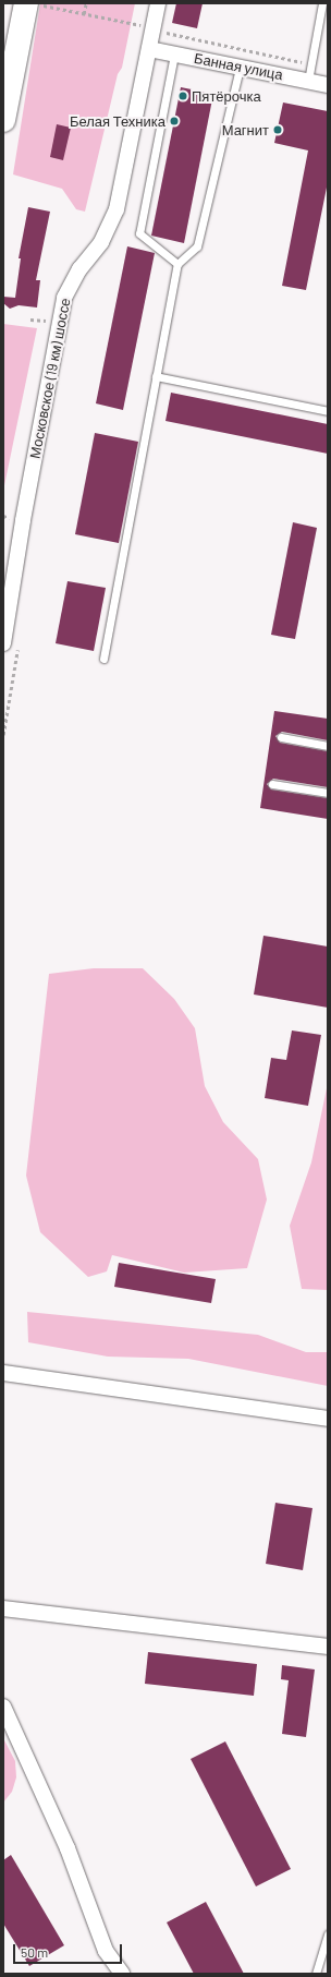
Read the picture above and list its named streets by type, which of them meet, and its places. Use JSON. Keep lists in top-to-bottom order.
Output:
{
  "streets": {
    "street": ["Банная улица", "Московское (19 км) шоссе"]
  },
  "crossings": [
    ["Банная улица", "Московское (19 км) шоссе"]
  ],
  "places": ["Пятёрочка", "Белая Техника", "Магнит"],
  "scale_bar": "50 m"
}
